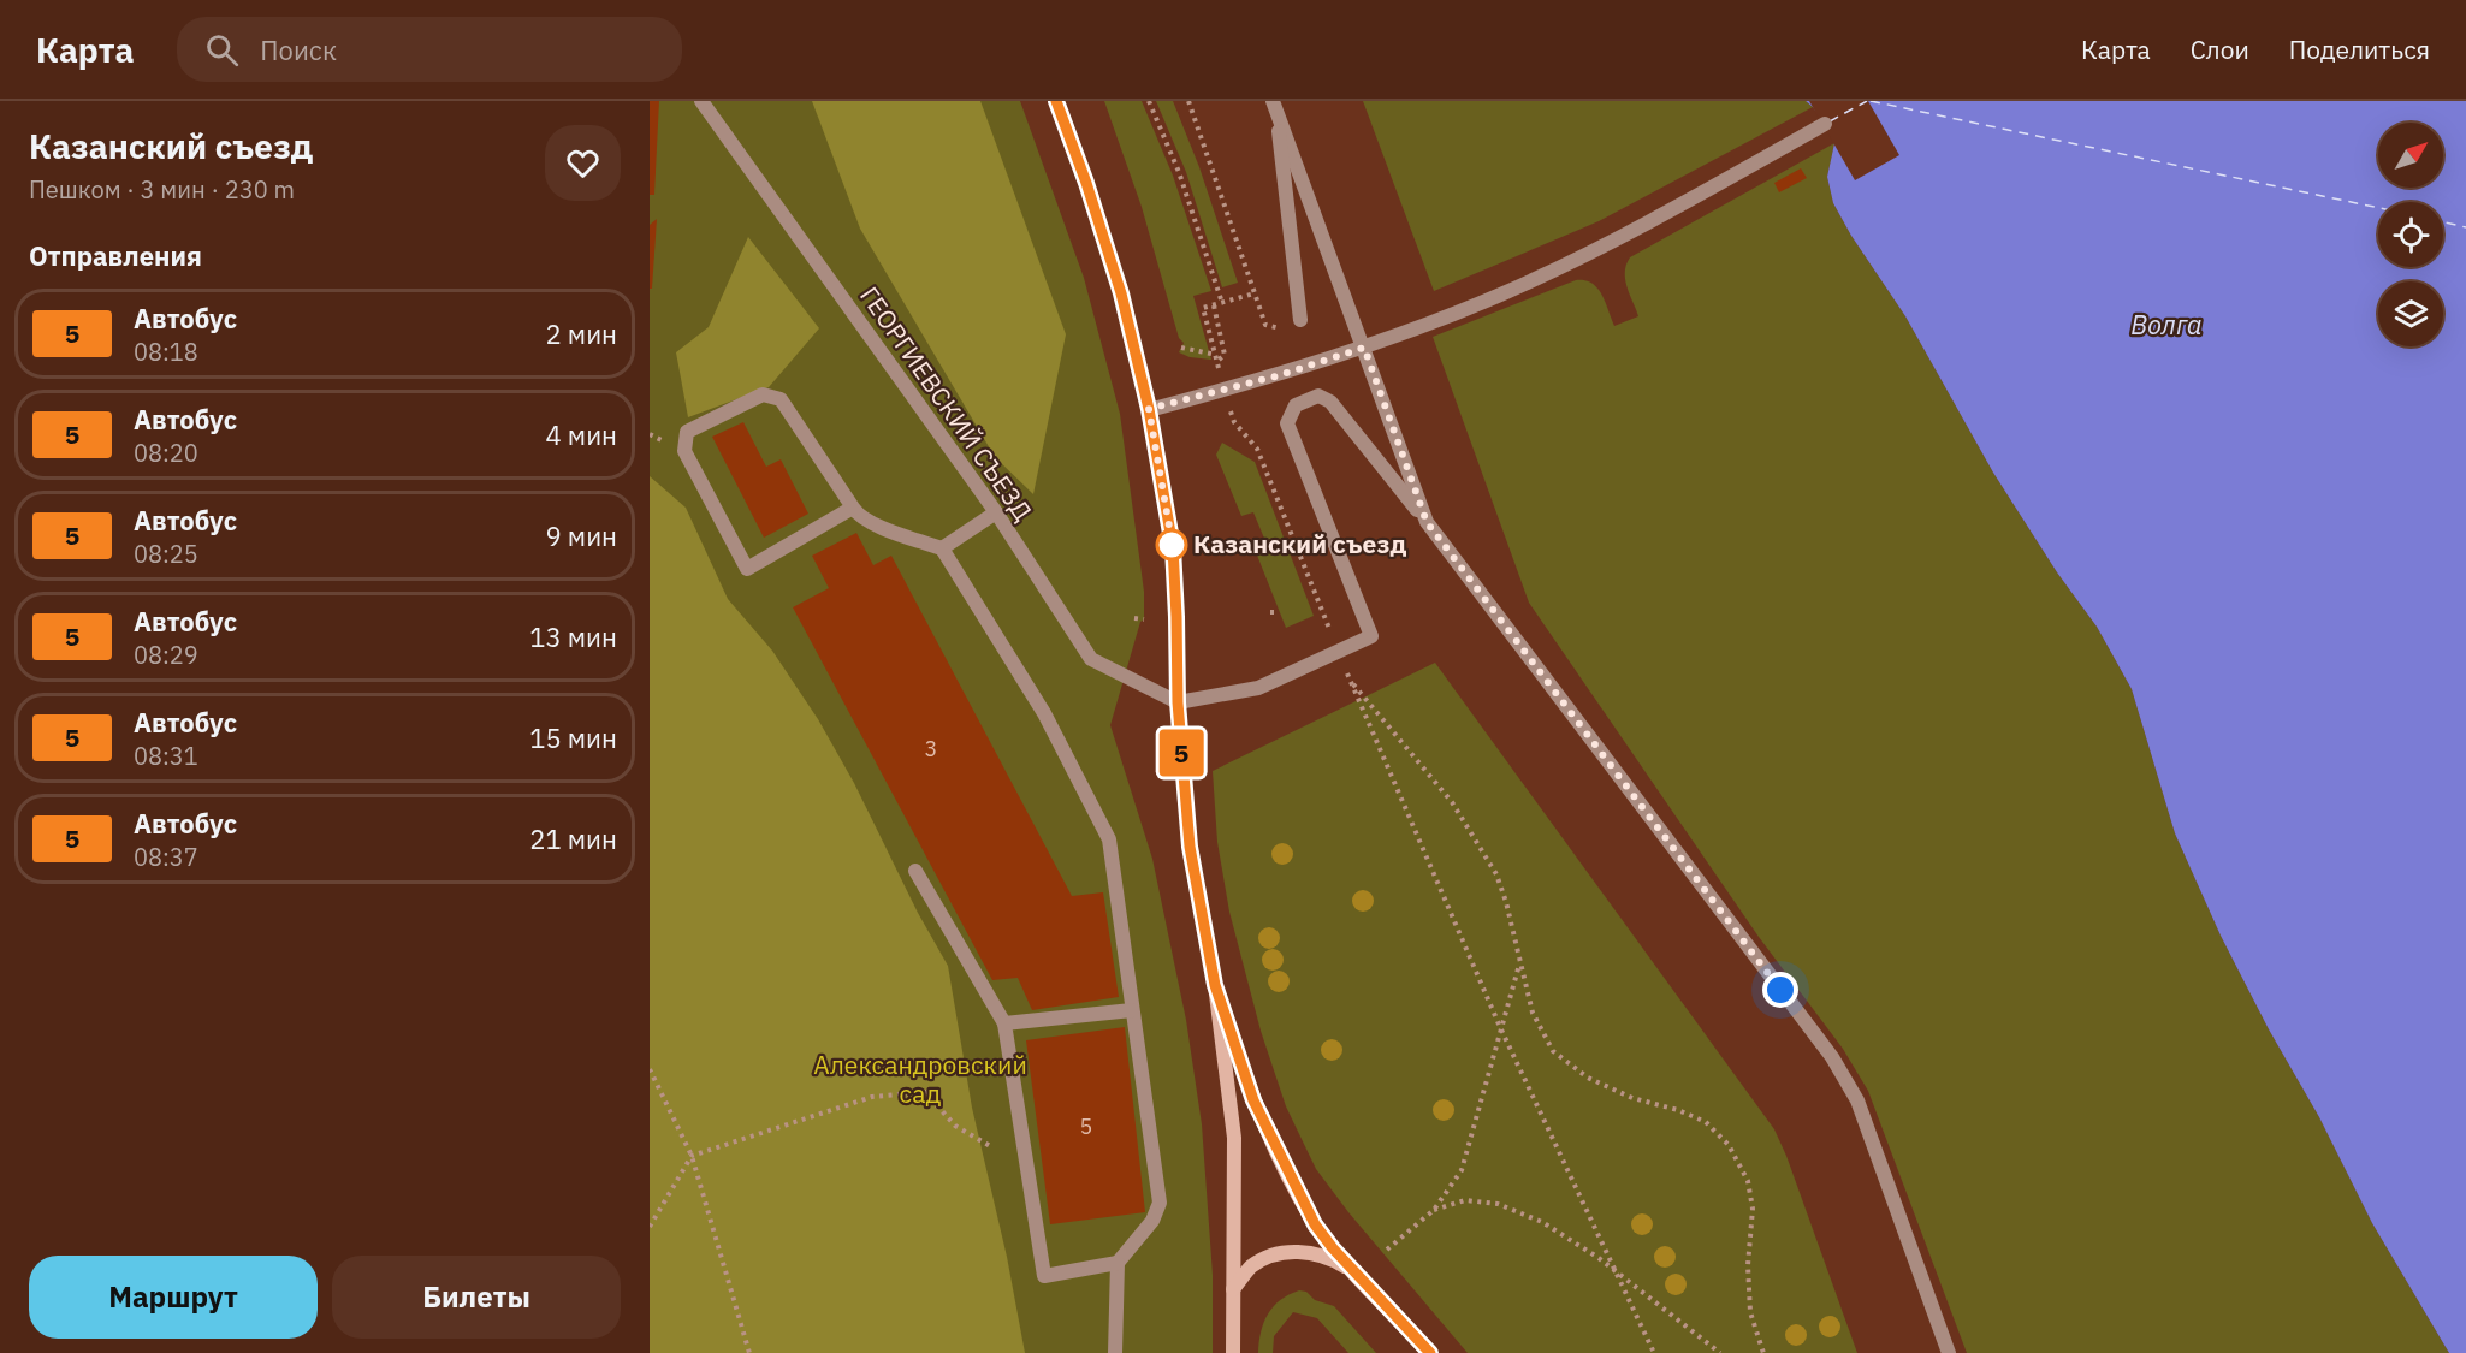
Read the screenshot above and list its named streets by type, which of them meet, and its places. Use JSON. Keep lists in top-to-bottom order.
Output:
{
  "streets": {
    "street": ["ГЕОРГИЕВСКИЙ СЪЕЗД"]
  },
  "water": ["Волга"],
  "parks": ["Александровский сад"],
  "places": ["Казанский съезд"],
  "lines": ["bus line 5"],
  "house_numbers": ["3", "5"],
  "north": "top right",
  "page": {
    "header": "Карта",
    "search": "Поиск",
    "nav": ["Карта", "Слои", "Поделиться"],
    "heading": [
      ["Казанский съезд", "Пешком · 3 мин · 230 m"],
      "Отправления"
    ],
    "on_map": "5",
    "list": [
      {
        "mark": "5",
        "name": "Автобус",
        "note": "08:18",
        "value": "2 мин"
      },
      {
        "mark": "5",
        "name": "Автобус",
        "note": "08:20",
        "value": "4 мин"
      },
      {
        "mark": "5",
        "name": "Автобус",
        "note": "08:25",
        "value": "9 мин"
      },
      {
        "mark": "5",
        "name": "Автобус",
        "note": "08:29",
        "value": "13 мин"
      },
      {
        "mark": "5",
        "name": "Автобус",
        "note": "08:31",
        "value": "15 мин"
      },
      {
        "mark": "5",
        "name": "Автобус",
        "note": "08:37",
        "value": "21 мин"
      }
    ],
    "buttons": ["Маршрут", "Билеты"]
  }
}
